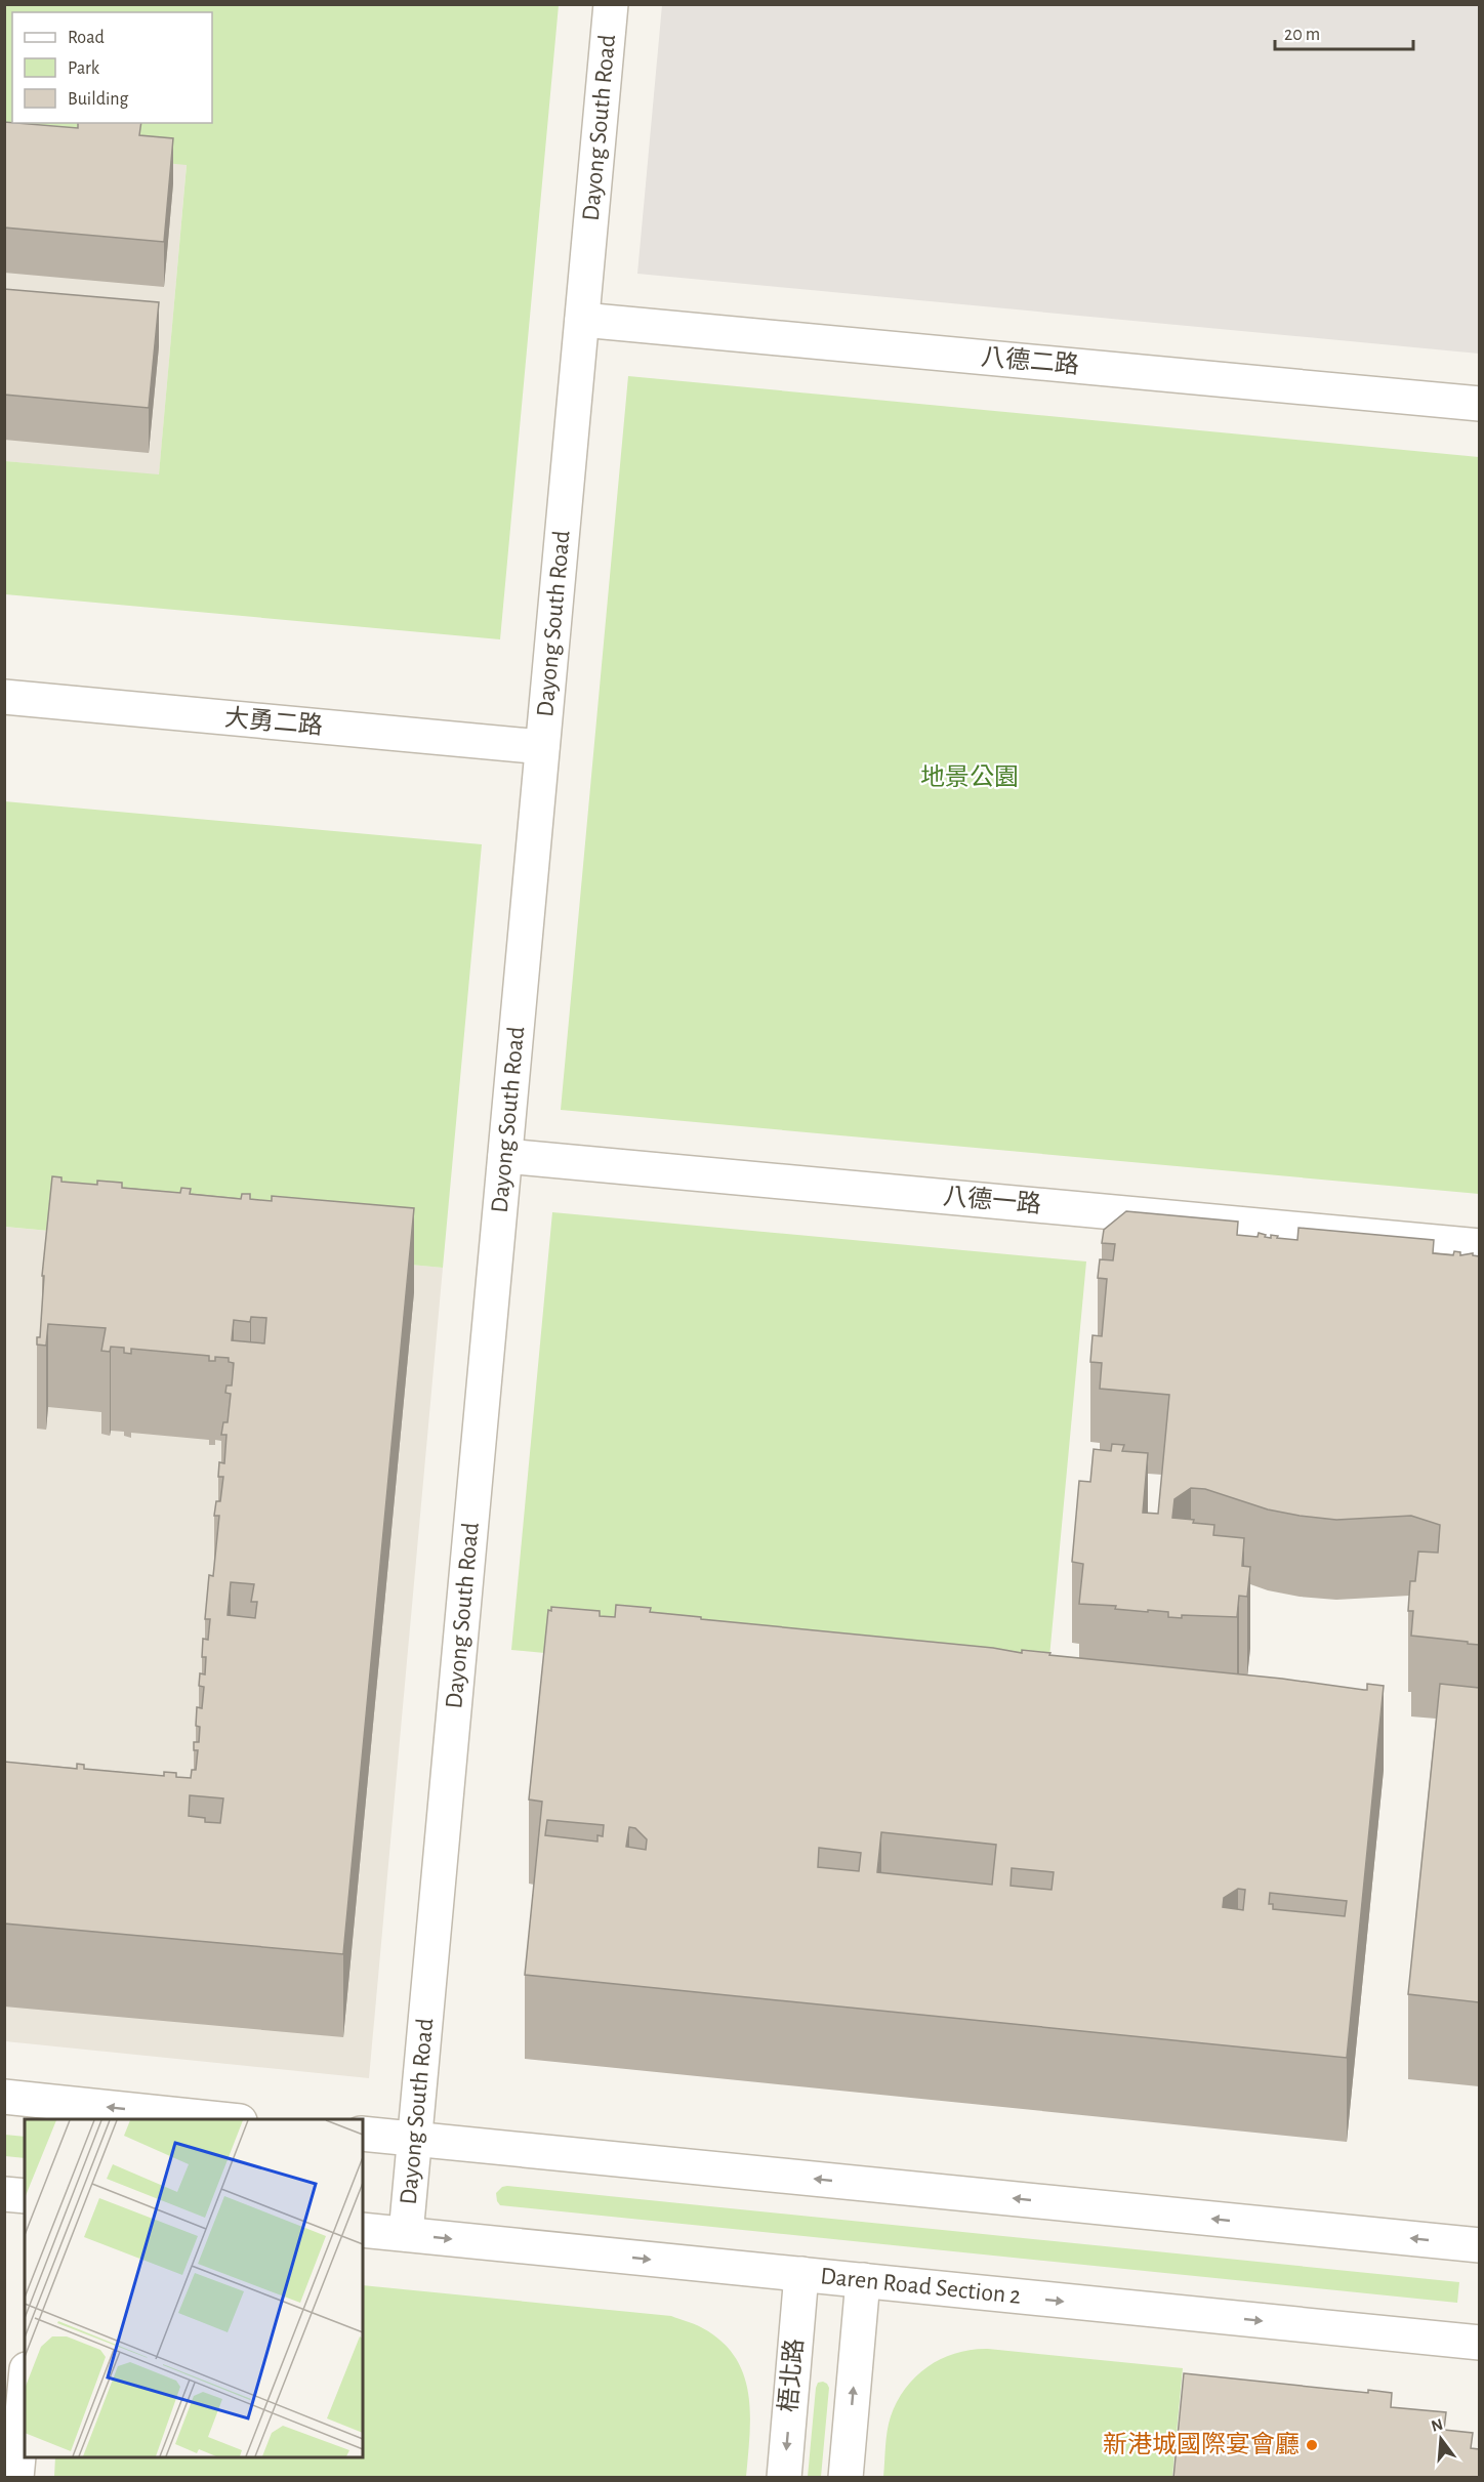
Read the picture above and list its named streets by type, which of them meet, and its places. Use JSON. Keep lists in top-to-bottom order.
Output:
{
  "streets": {
    "street": [
      "Dayong South Road",
      "八德二路",
      "大勇二路",
      "八德一路",
      "Daren Road Section 2",
      "梧北路"
    ]
  },
  "crossings": [
    ["Dayong South Road", "八德二路"],
    ["Dayong South Road", "大勇二路"],
    ["Dayong South Road", "八德一路"],
    ["Dayong South Road", "Daren Road Section 2"],
    ["Daren Road Section 2", "梧北路"]
  ],
  "parks": ["地景公園"],
  "places": ["新港城國際宴會廳"],
  "legend": ["Road", "Park", "Building"],
  "scale_bar": "20 m",
  "north": "top"
}
